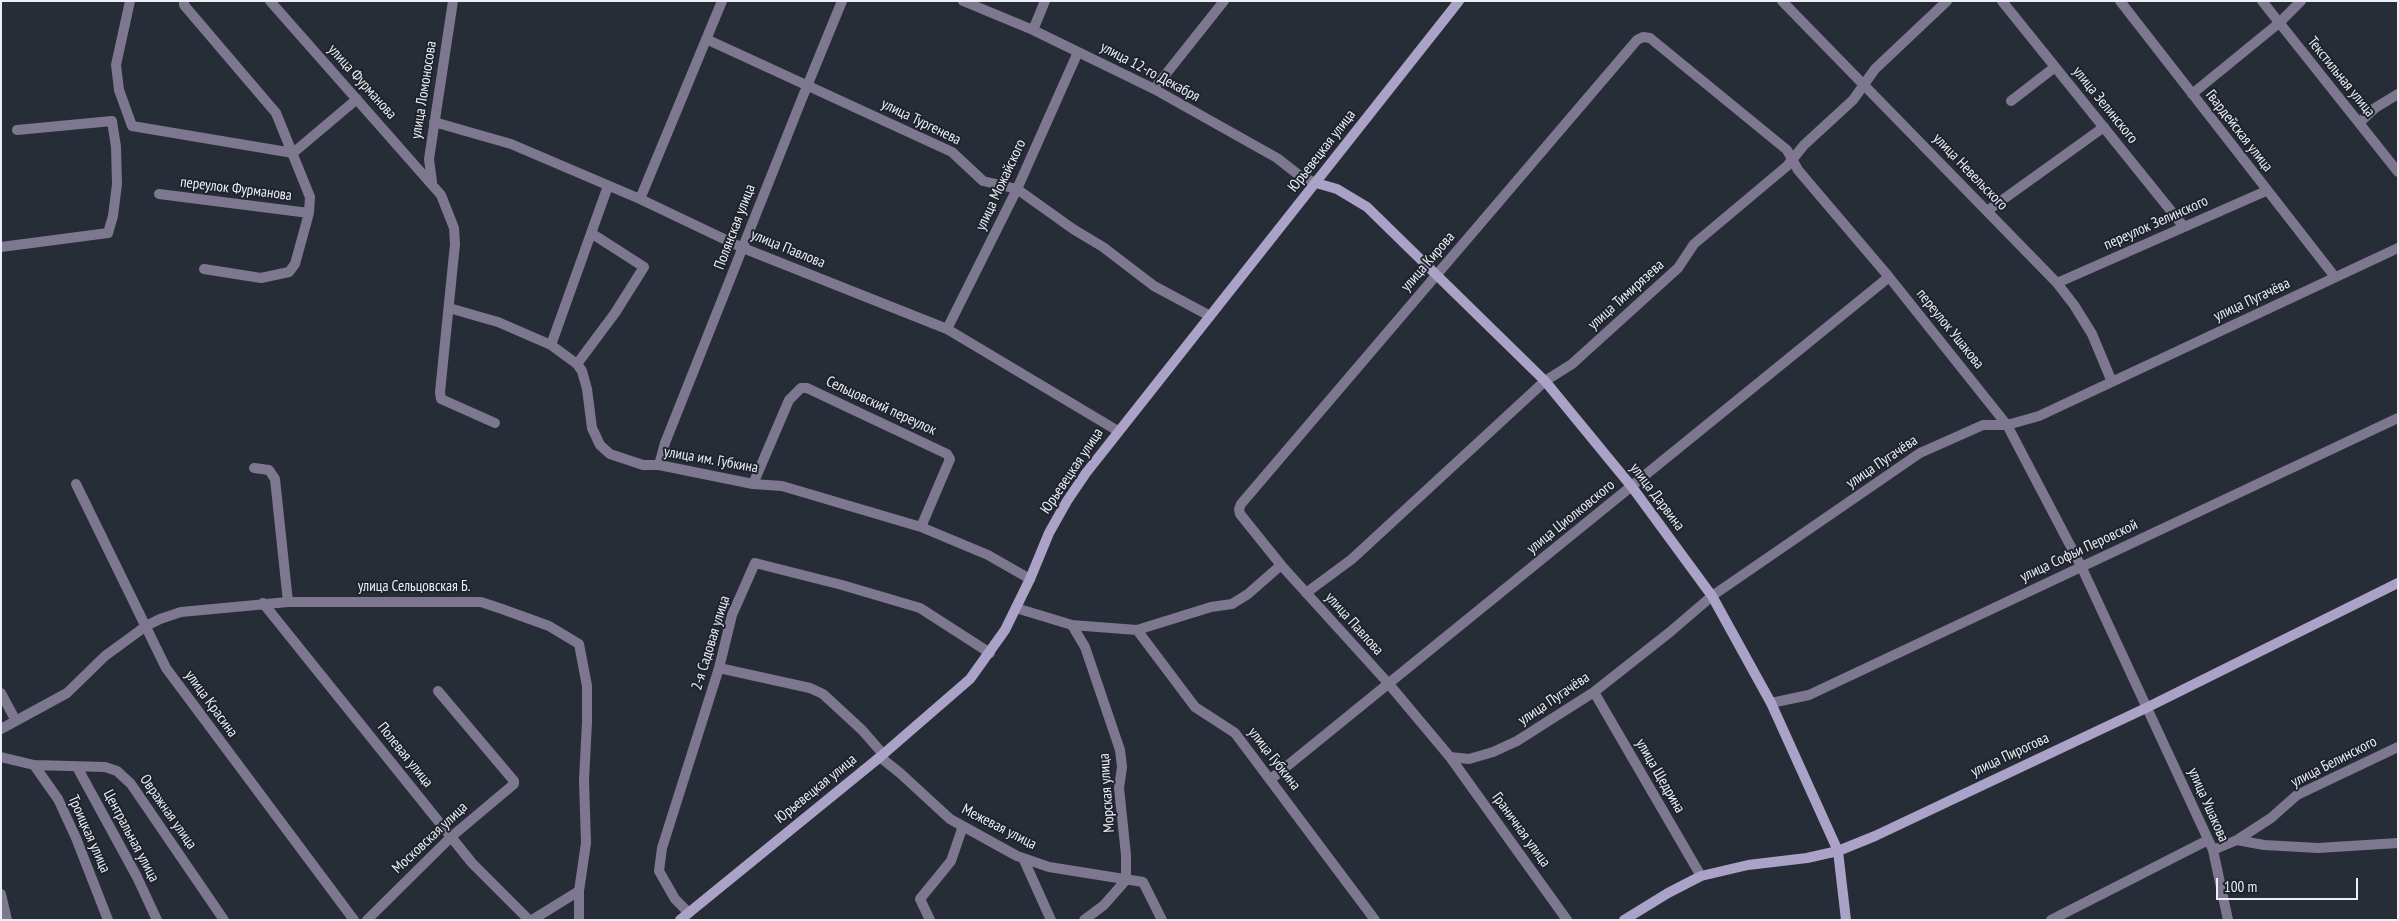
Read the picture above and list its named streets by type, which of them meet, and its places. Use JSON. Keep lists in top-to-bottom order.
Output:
{
  "streets": {
    "street": [
      "улица 12-го Декабря",
      "Текстильная улица",
      "улица Фурманова",
      "улица Ломоносова",
      "улица Зелинского",
      "улица Тургенева",
      "Гвардейская улица",
      "Юрьевецкая улица",
      "улица Невельского",
      "улица Можайского",
      "переулок Фурманова",
      "переулок Зелинского",
      "Полянская улица",
      "улица Павлова",
      "улица Кирова",
      "улица Тимирязева",
      "улица Пугачёва",
      "переулок Ушакова",
      "Сельцовский переулок",
      "улица им. Губкина",
      "улица Дарвина",
      "улица Циолковского",
      "улица Софьи Перовской",
      "улица Сельцовская Б.",
      "2-я Садовая улица",
      "улица Красина",
      "Полевая улица",
      "улица Пирогова",
      "улица Губкина",
      "улица Белинского",
      "улица Щедрина",
      "Морская улица",
      "улица Ушакова",
      "Овражная улица",
      "Межевая улица",
      "Граничная улица",
      "Троицкая улица",
      "Центральная улица",
      "Московская улица"
    ]
  },
  "crossings": [
    ["улица 12-го Декабря", "Юрьевецкая улица"],
    ["улица 12-го Декабря", "улица Можайского"],
    ["улица 12-го Декабря", "улица Дарвина"],
    ["улица Фурманова", "улица Ломоносова"],
    ["улица Ломоносова", "улица Павлова"],
    ["улица Зелинского", "переулок Зелинского"],
    ["улица Тургенева", "Юрьевецкая улица"],
    ["улица Тургенева", "улица Можайского"],
    ["улица Тургенева", "Полянская улица"],
    ["Гвардейская улица", "переулок Зелинского"],
    ["Гвардейская улица", "улица Пугачёва"],
    ["Юрьевецкая улица", "улица Павлова"],
    ["Юрьевецкая улица", "улица им. Губкина"],
    ["Юрьевецкая улица", "улица Дарвина"],
    ["Юрьевецкая улица", "2-я Садовая улица"],
    ["Юрьевецкая улица", "Межевая улица"],
    ["улица Невельского", "переулок Зелинского"],
    ["улица Невельского", "улица Тимирязева"],
    ["улица Невельского", "улица Пугачёва"],
    ["улица Можайского", "улица Павлова"],
    ["Полянская улица", "улица Павлова"],
    ["Полянская улица", "улица им. Губкина"],
    ["улица Павлова", "улица Кирова"],
    ["улица Павлова", "улица Тимирязева"],
    ["улица Павлова", "улица Пугачёва"],
    ["улица Павлова", "улица Циолковского"],
    ["улица Павлова", "Граничная улица"],
    ["улица Кирова", "переулок Ушакова"],
    ["улица Кирова", "улица Дарвина"],
    ["улица Тимирязева", "переулок Ушакова"],
    ["улица Тимирязева", "улица Дарвина"],
    ["улица Пугачёва", "переулок Ушакова"],
    ["улица Пугачёва", "улица Дарвина"],
    ["улица Пугачёва", "улица Щедрина"],
    ["улица Пугачёва", "Граничная улица"],
    ["переулок Ушакова", "улица Циолковского"],
    ["переулок Ушакова", "улица Софьи Перовской"],
    ["переулок Ушакова", "улица Пирогова"],
    ["переулок Ушакова", "улица Ушакова"],
    ["Сельцовский переулок", "улица им. Губкина"],
    ["улица Дарвина", "улица Циолковского"],
    ["улица Дарвина", "улица Софьи Перовской"],
    ["улица Дарвина", "улица Пирогова"],
    ["улица Циолковского", "улица Губкина"],
    ["улица Сельцовская Б.", "улица Красина"],
    ["улица Сельцовская Б.", "Полевая улица"],
    ["2-я Садовая улица", "Межевая улица"],
    ["Полевая улица", "Московская улица"],
    ["улица Пирогова", "улица Щедрина"],
    ["улица Пирогова", "улица Ушакова"],
    ["улица Белинского", "улица Ушакова"],
    ["Морская улица", "Межевая улица"],
    ["Овражная улица", "Троицкая улица"],
    ["Овражная улица", "Центральная улица"]
  ],
  "scale_bar": "100 m"
}
